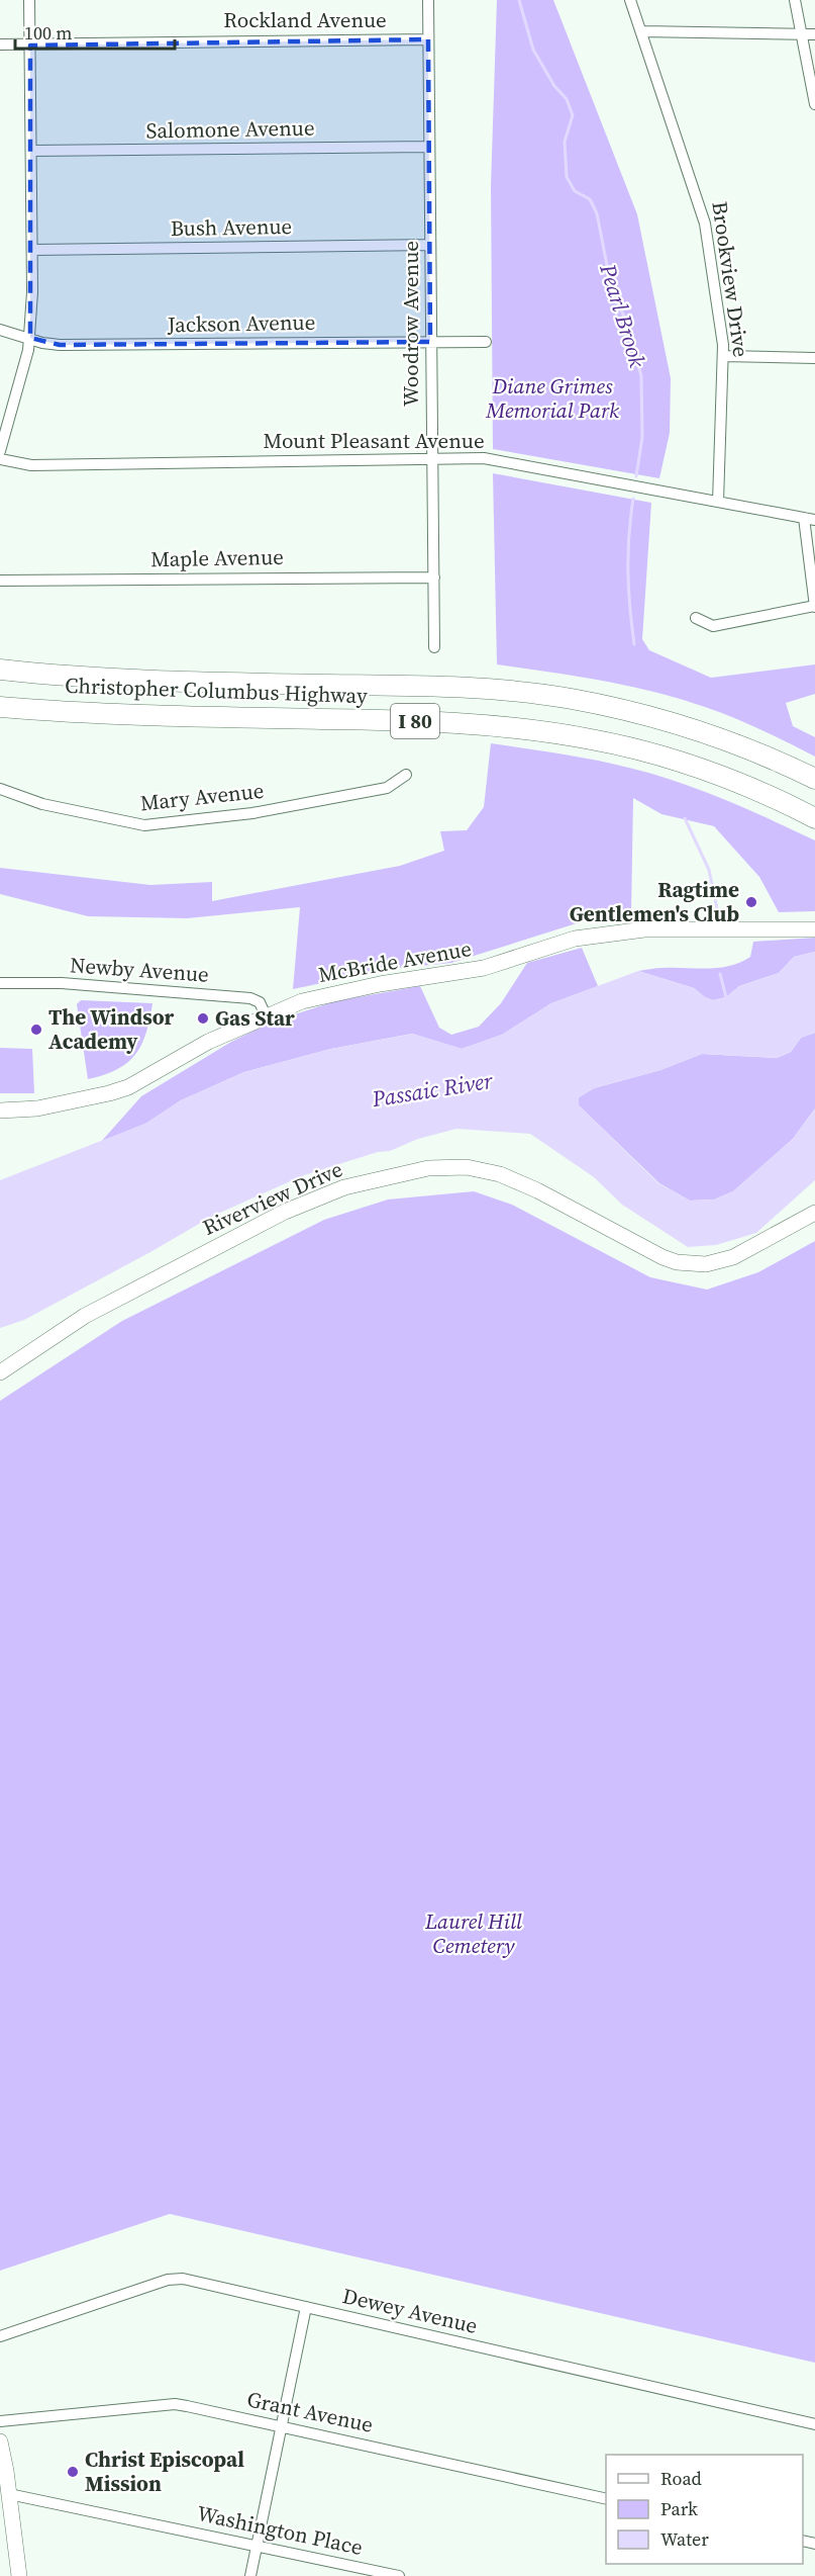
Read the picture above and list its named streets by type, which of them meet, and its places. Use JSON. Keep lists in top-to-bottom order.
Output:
{
  "streets": {
    "highway": ["Christopher Columbus Highway", "I 80"],
    "main road": ["McBride Avenue", "Riverview Drive"],
    "street": [
      "Rockland Avenue",
      "Salomone Avenue",
      "Bush Avenue",
      "Brookview Drive",
      "Jackson Avenue",
      "Woodrow Avenue",
      "Mount Pleasant Avenue",
      "Maple Avenue",
      "Mary Avenue",
      "Newby Avenue",
      "Dewey Avenue",
      "Grant Avenue",
      "Washington Place"
    ]
  },
  "crossings": [
    ["Rockland Avenue", "Woodrow Avenue"],
    ["Salomone Avenue", "Woodrow Avenue"],
    ["Bush Avenue", "Woodrow Avenue"],
    ["Brookview Drive", "Mount Pleasant Avenue"],
    ["Jackson Avenue", "Woodrow Avenue"],
    ["Woodrow Avenue", "Mount Pleasant Avenue"],
    ["Woodrow Avenue", "Maple Avenue"],
    ["McBride Avenue", "Newby Avenue"]
  ],
  "water": ["Pearl Brook", "Passaic River"],
  "parks": ["Diane Grimes Memorial Park", "Laurel Hill Cemetery"],
  "places": [
    "Ragtime Gentlemen's Club",
    "Gas Star",
    "The Windsor Academy",
    "Christ Episcopal Mission"
  ],
  "legend": ["Road", "Park", "Water"],
  "scale_bar": "100 m"
}
